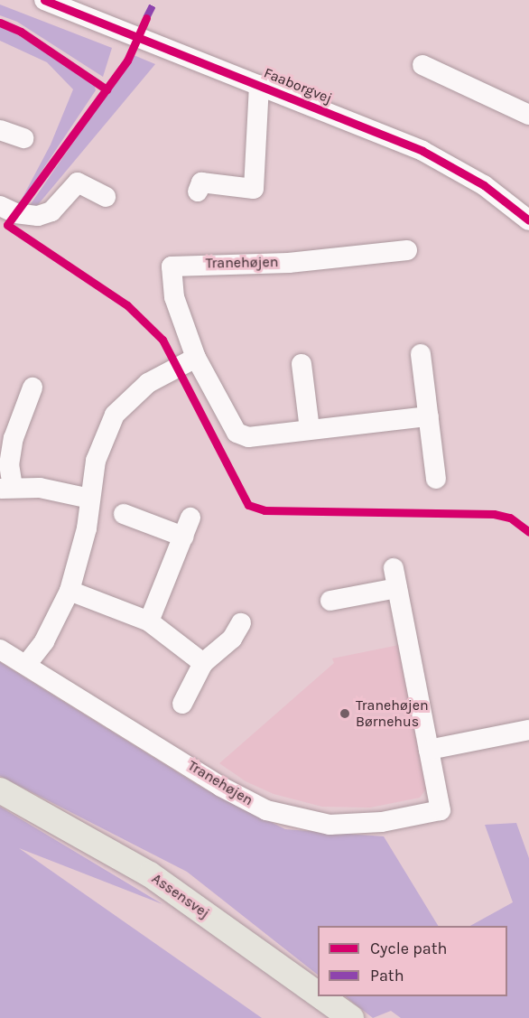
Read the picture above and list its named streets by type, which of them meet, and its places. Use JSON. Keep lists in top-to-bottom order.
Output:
{
  "streets": {
    "main road": ["Assensvej"],
    "street": ["Faaborgvej", "Tranehøjen"]
  },
  "places": ["Tranehøjen Børnehus"],
  "legend": ["Cycle path", "Path"]
}
